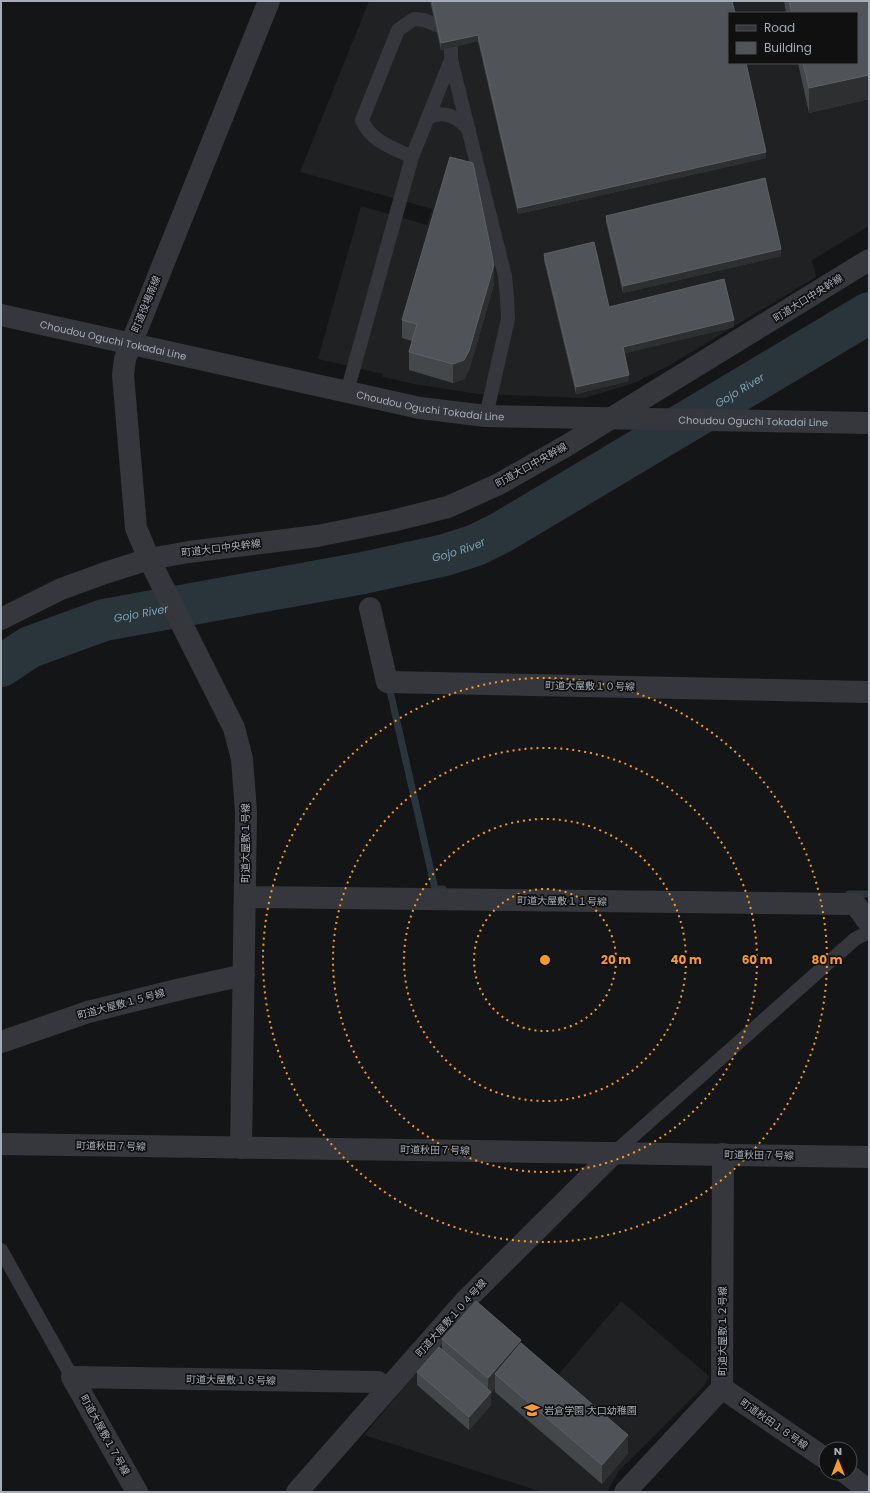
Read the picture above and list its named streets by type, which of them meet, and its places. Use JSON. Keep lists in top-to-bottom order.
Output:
{
  "streets": {
    "street": [
      "町道大口中央幹線",
      "町道役場南線",
      "Choudou Oguchi Tokadai Line",
      "町道大屋敷１０号線",
      "町道大屋敷１号線",
      "町道大屋敷１１号線",
      "町道大屋敷１５号線",
      "町道秋田７号線",
      "町道大屋敷１０４号線",
      "町道大屋敷１２号線",
      "町道大屋敷１８号線",
      "町道秋田１８号線",
      "町道大屋敷１７号線"
    ]
  },
  "crossings": [
    ["町道大口中央幹線", "町道役場南線"],
    ["町道大口中央幹線", "Choudou Oguchi Tokadai Line"],
    ["町道大口中央幹線", "町道大屋敷１号線"],
    ["町道役場南線", "Choudou Oguchi Tokadai Line"],
    ["町道役場南線", "町道大屋敷１号線"],
    ["町道大屋敷１号線", "町道大屋敷１１号線"],
    ["町道大屋敷１号線", "町道大屋敷１５号線"],
    ["町道大屋敷１号線", "町道秋田７号線"],
    ["町道秋田７号線", "町道大屋敷１０４号線"],
    ["町道秋田７号線", "町道大屋敷１２号線"],
    ["町道大屋敷１０４号線", "町道大屋敷１８号線"],
    ["町道大屋敷１２号線", "町道秋田１８号線"],
    ["町道大屋敷１８号線", "町道大屋敷１７号線"]
  ],
  "water": ["Gojo River"],
  "places": {
    "school or university": ["岩倉学園 大口幼稚園"]
  },
  "legend": ["Road", "Building"],
  "north": "top",
  "rings": [
    "20 m",
    "40 m",
    "60 m",
    "80 m"
  ]
}
